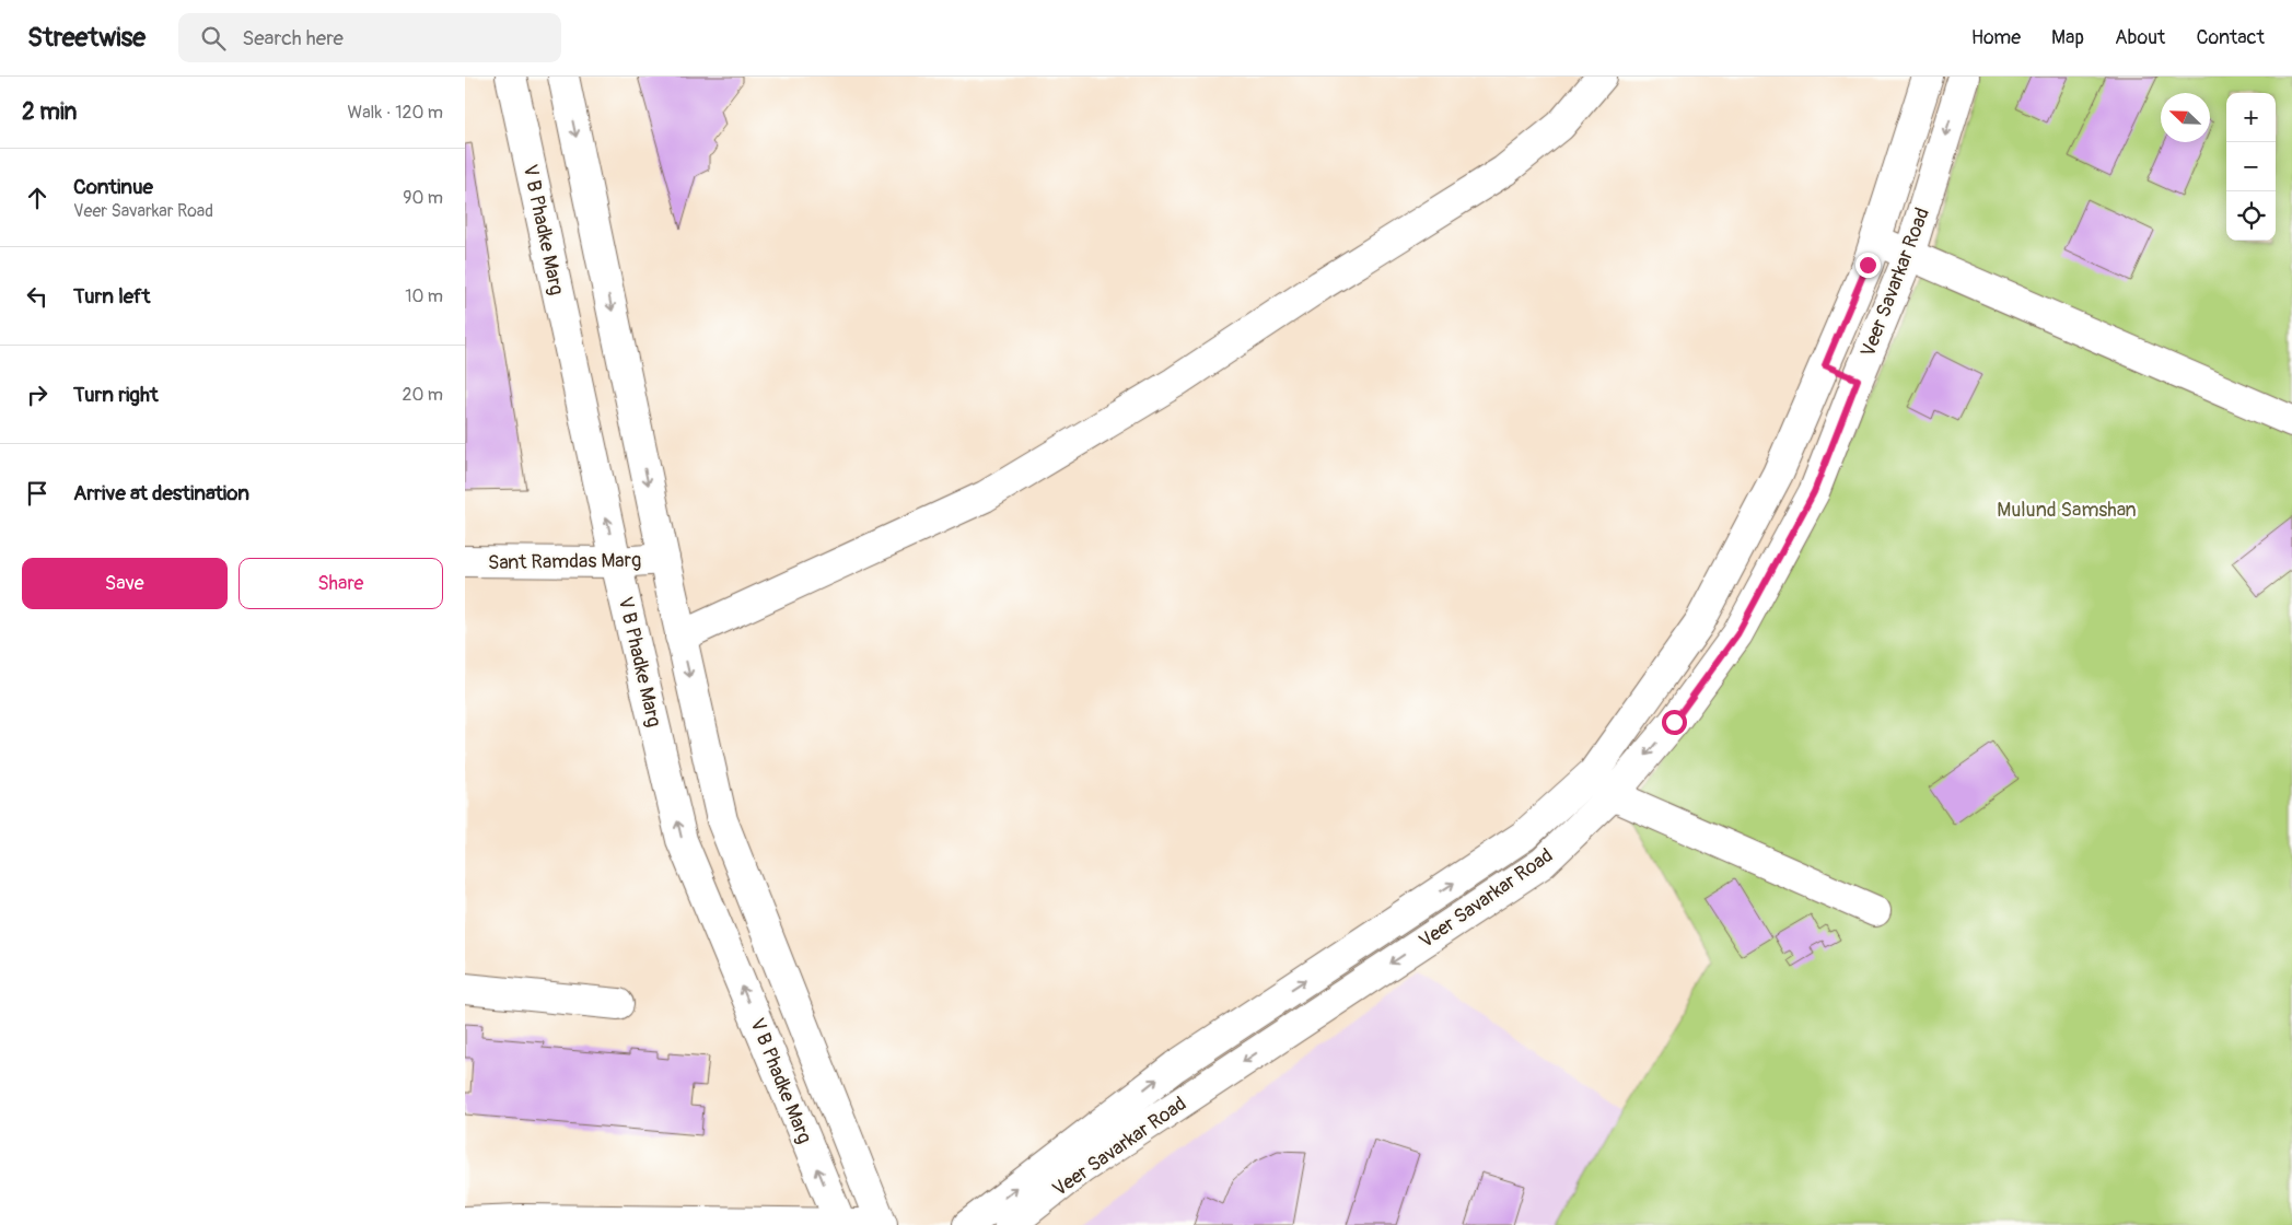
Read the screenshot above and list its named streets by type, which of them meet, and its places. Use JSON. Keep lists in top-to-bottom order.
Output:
{
  "streets": {
    "street": ["V B Phadke Marg", "Veer Savarkar Road", "Sant Ramdas Marg"]
  },
  "crossings": [
    ["V B Phadke Marg", "Sant Ramdas Marg"]
  ],
  "parks": ["Mulund Samshan"],
  "north": "top left",
  "page": {
    "header": "Streetwise",
    "search": "Search here",
    "nav": [
      "Home",
      "Map",
      "About",
      "Contact"
    ],
    "heading": ["2 min", "Walk · 120 m"],
    "map_buttons": ["+", "−"],
    "list": [
      ["Continue", "Veer Savarkar Road", "90 m"],
      ["Turn left", "10 m"],
      ["Turn right", "20 m"],
      "Arrive at destination"
    ],
    "buttons": ["Save", "Share"]
  }
}
